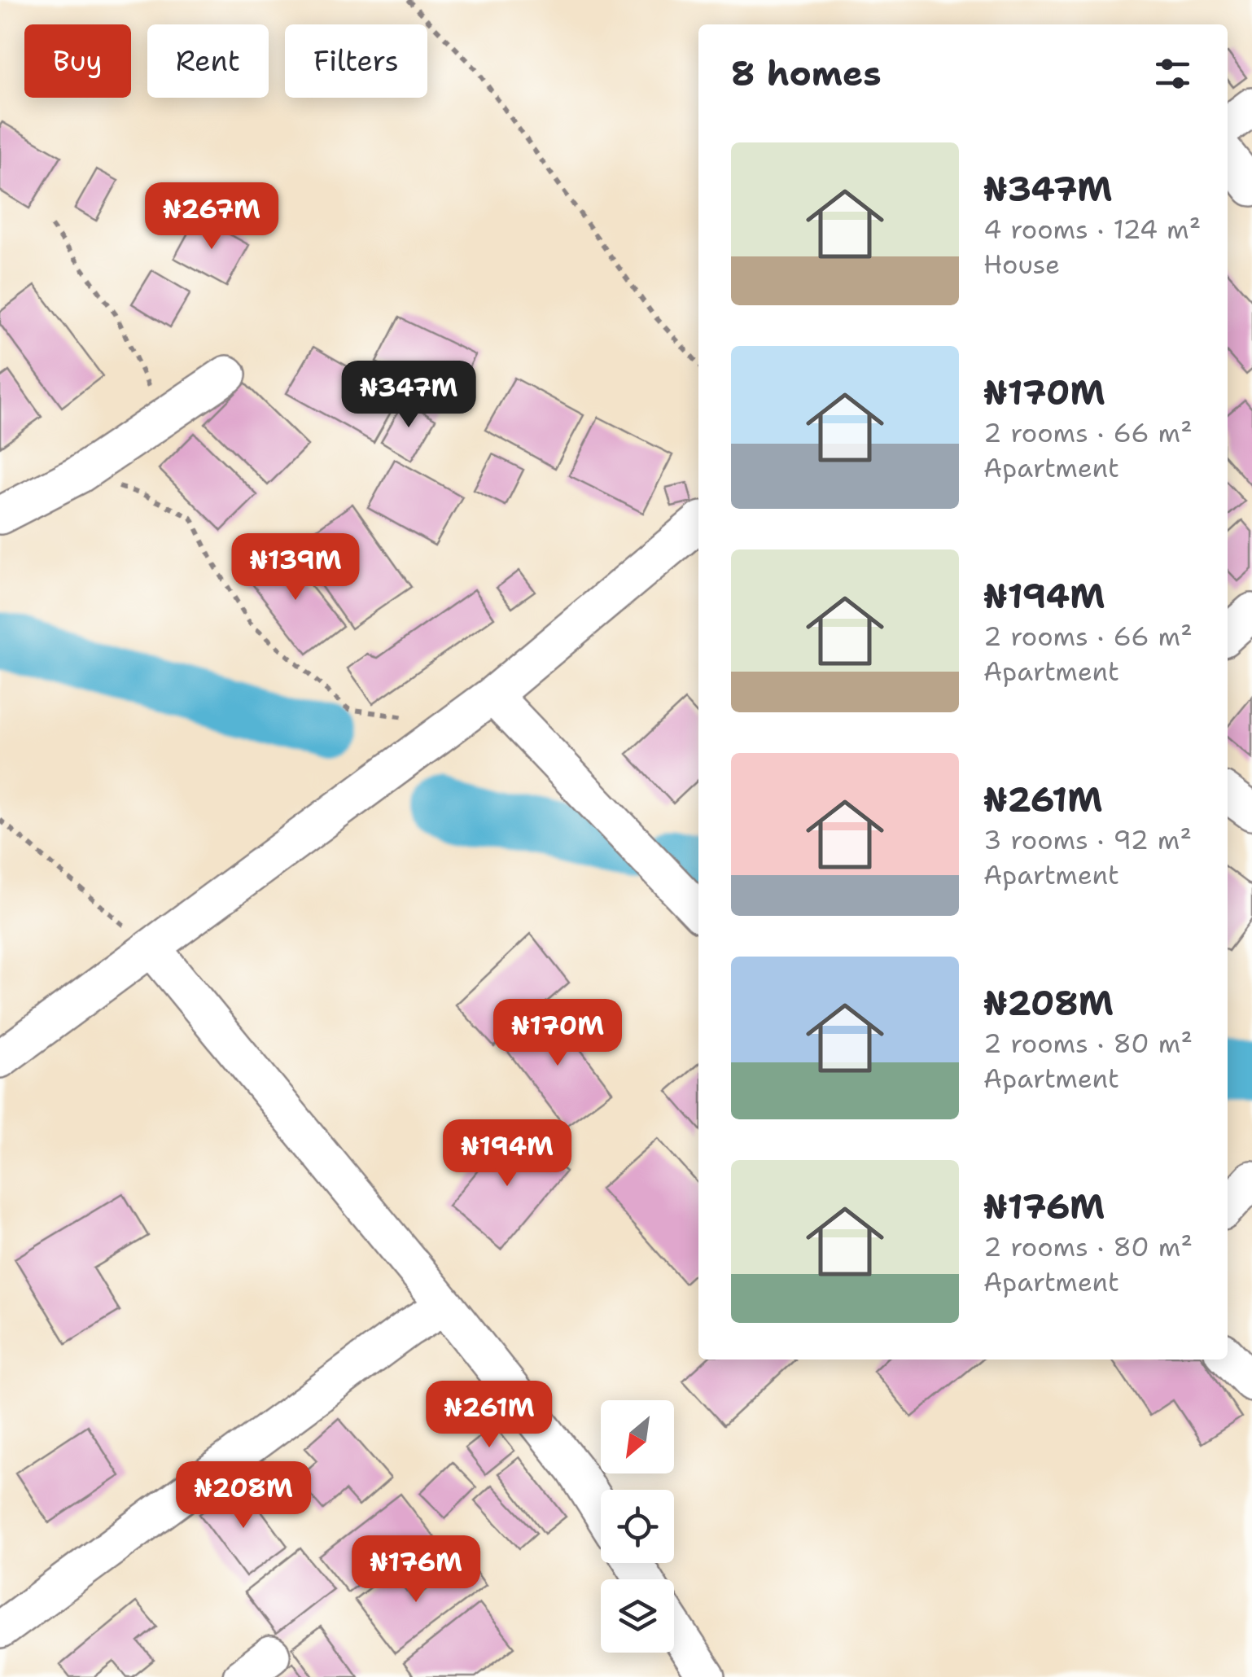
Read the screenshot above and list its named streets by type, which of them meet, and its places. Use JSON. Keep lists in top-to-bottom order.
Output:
{
  "north": "bottom left",
  "page": {
    "chip": ["Buy", "Rent", "Filters"],
    "heading": "8 homes",
    "list": [
      {
        "name": "₦347M",
        "note": "4 rooms · 124 m² · House"
      },
      {
        "name": "₦170M",
        "note": "2 rooms · 66 m² · Apartment"
      },
      {
        "name": "₦194M",
        "note": "2 rooms · 66 m² · Apartment"
      },
      {
        "name": "₦261M",
        "note": "3 rooms · 92 m² · Apartment"
      },
      {
        "name": "₦208M",
        "note": "2 rooms · 80 m² · Apartment"
      },
      {
        "name": "₦176M",
        "note": "2 rooms · 80 m² · Apartment"
      }
    ],
    "price": [
      "₦267M",
      "₦347M",
      "₦139M",
      "₦170M",
      "₦194M",
      "₦261M",
      "₦208M",
      "₦176M"
    ]
  }
}
